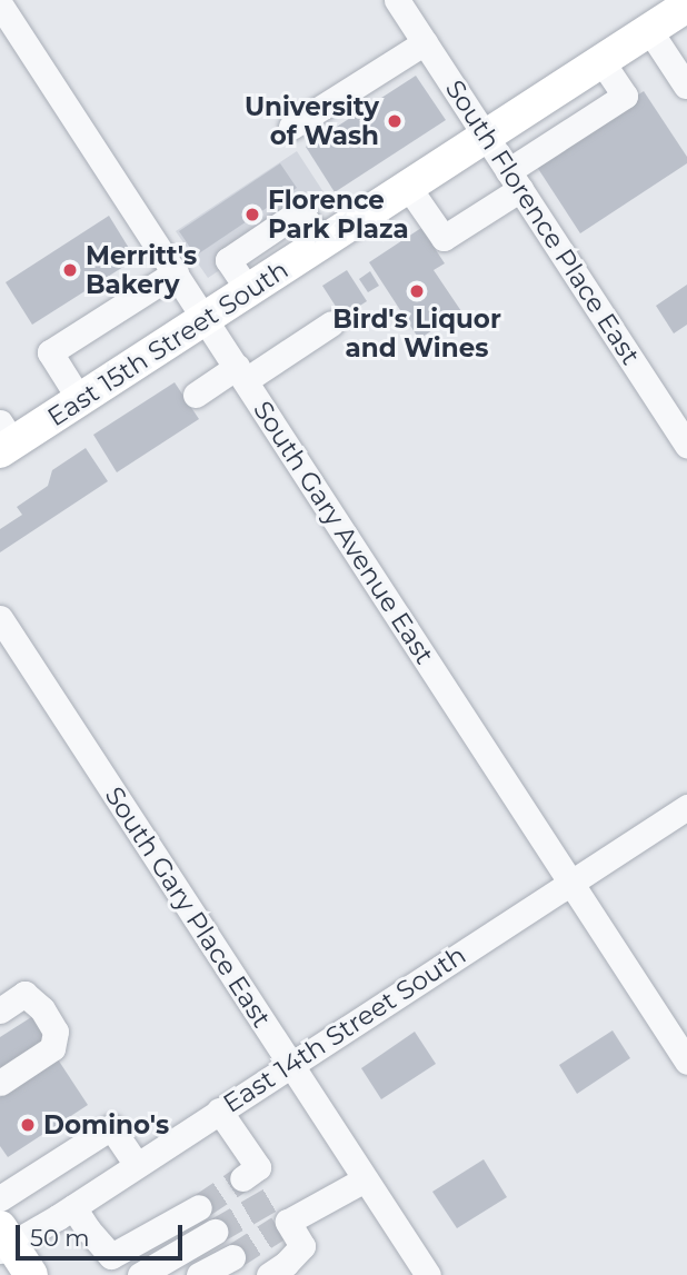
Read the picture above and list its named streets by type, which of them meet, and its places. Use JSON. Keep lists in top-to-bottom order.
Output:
{
  "streets": {
    "main road": ["East 15th Street South"],
    "street": [
      "South Florence Place East",
      "South Gary Avenue East",
      "South Gary Place East",
      "East 14th Street South"
    ]
  },
  "crossings": [
    ["South Florence Place East", "East 15th Street South"],
    ["East 15th Street South", "South Gary Avenue East"],
    ["South Gary Avenue East", "East 14th Street South"],
    ["South Gary Place East", "East 14th Street South"]
  ],
  "places": [
    "University of Wash",
    "Florence Park Plaza",
    "Merritt's Bakery",
    "Bird's Liquor and Wines",
    "Domino's"
  ],
  "scale_bar": "50 m"
}
